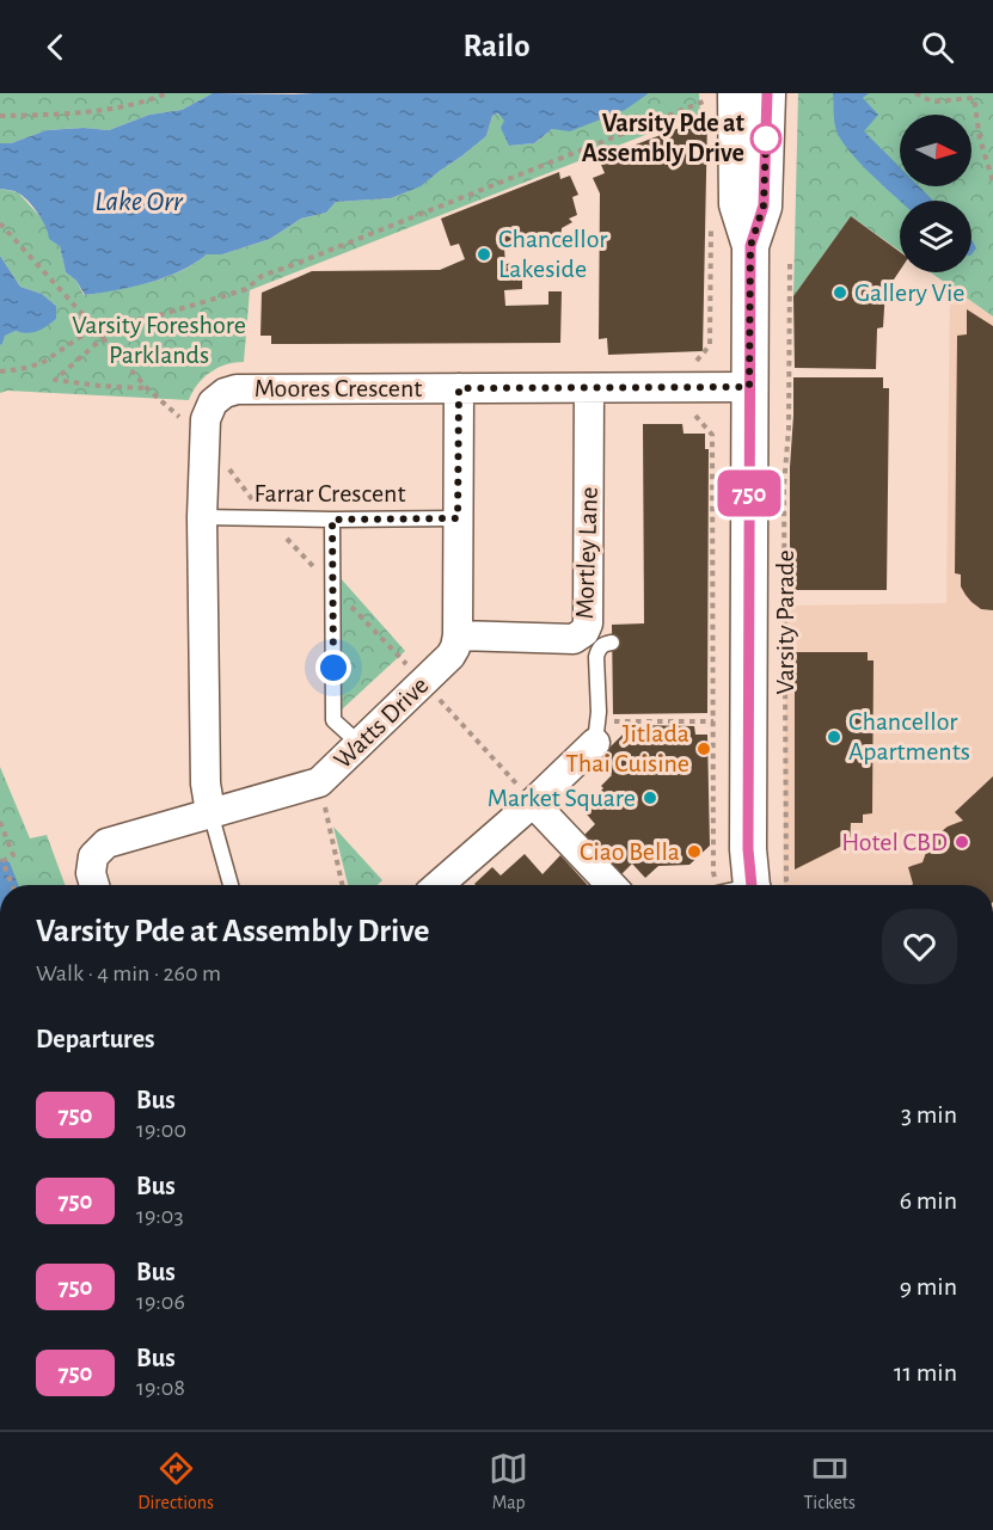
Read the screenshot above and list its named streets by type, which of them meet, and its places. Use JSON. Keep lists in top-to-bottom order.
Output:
{
  "streets": {
    "street": [
      "Moores Crescent",
      "Mortley Lane",
      "Varsity Parade",
      "Watts Drive"
    ],
    "lane": ["Farrar Crescent"]
  },
  "crossings": [
    ["Moores Crescent", "Farrar Crescent"],
    ["Moores Crescent", "Mortley Lane"],
    ["Moores Crescent", "Varsity Parade"],
    ["Moores Crescent", "Watts Drive"],
    ["Farrar Crescent", "Watts Drive"],
    ["Mortley Lane", "Watts Drive"]
  ],
  "water": ["Lake Orr"],
  "parks": ["Varsity Foreshore Parklands"],
  "places": [
    "Varsity Pde at Assembly Drive",
    "Chancellor Lakeside",
    "Gallery Vie",
    "Chancellor Apartments",
    "Jitlada Thai Cuisine",
    "Market Square",
    "Hotel CBD",
    "Ciao Bella"
  ],
  "lines": ["bus line 750"],
  "north": "right",
  "page": {
    "header": "Railo",
    "on_map": "750",
    "heading": [
      ["Varsity Pde at Assembly Drive", "Walk · 4 min · 260 m"],
      "Departures"
    ],
    "list": [
      {
        "mark": "750",
        "name": "Bus",
        "note": "19:00",
        "value": "3 min"
      },
      {
        "mark": "750",
        "name": "Bus",
        "note": "19:03",
        "value": "6 min"
      },
      {
        "mark": "750",
        "name": "Bus",
        "note": "19:06",
        "value": "9 min"
      },
      {
        "mark": "750",
        "name": "Bus",
        "note": "19:08",
        "value": "11 min"
      }
    ],
    "tabs": ["Directions", "Map", "Tickets"]
  }
}
